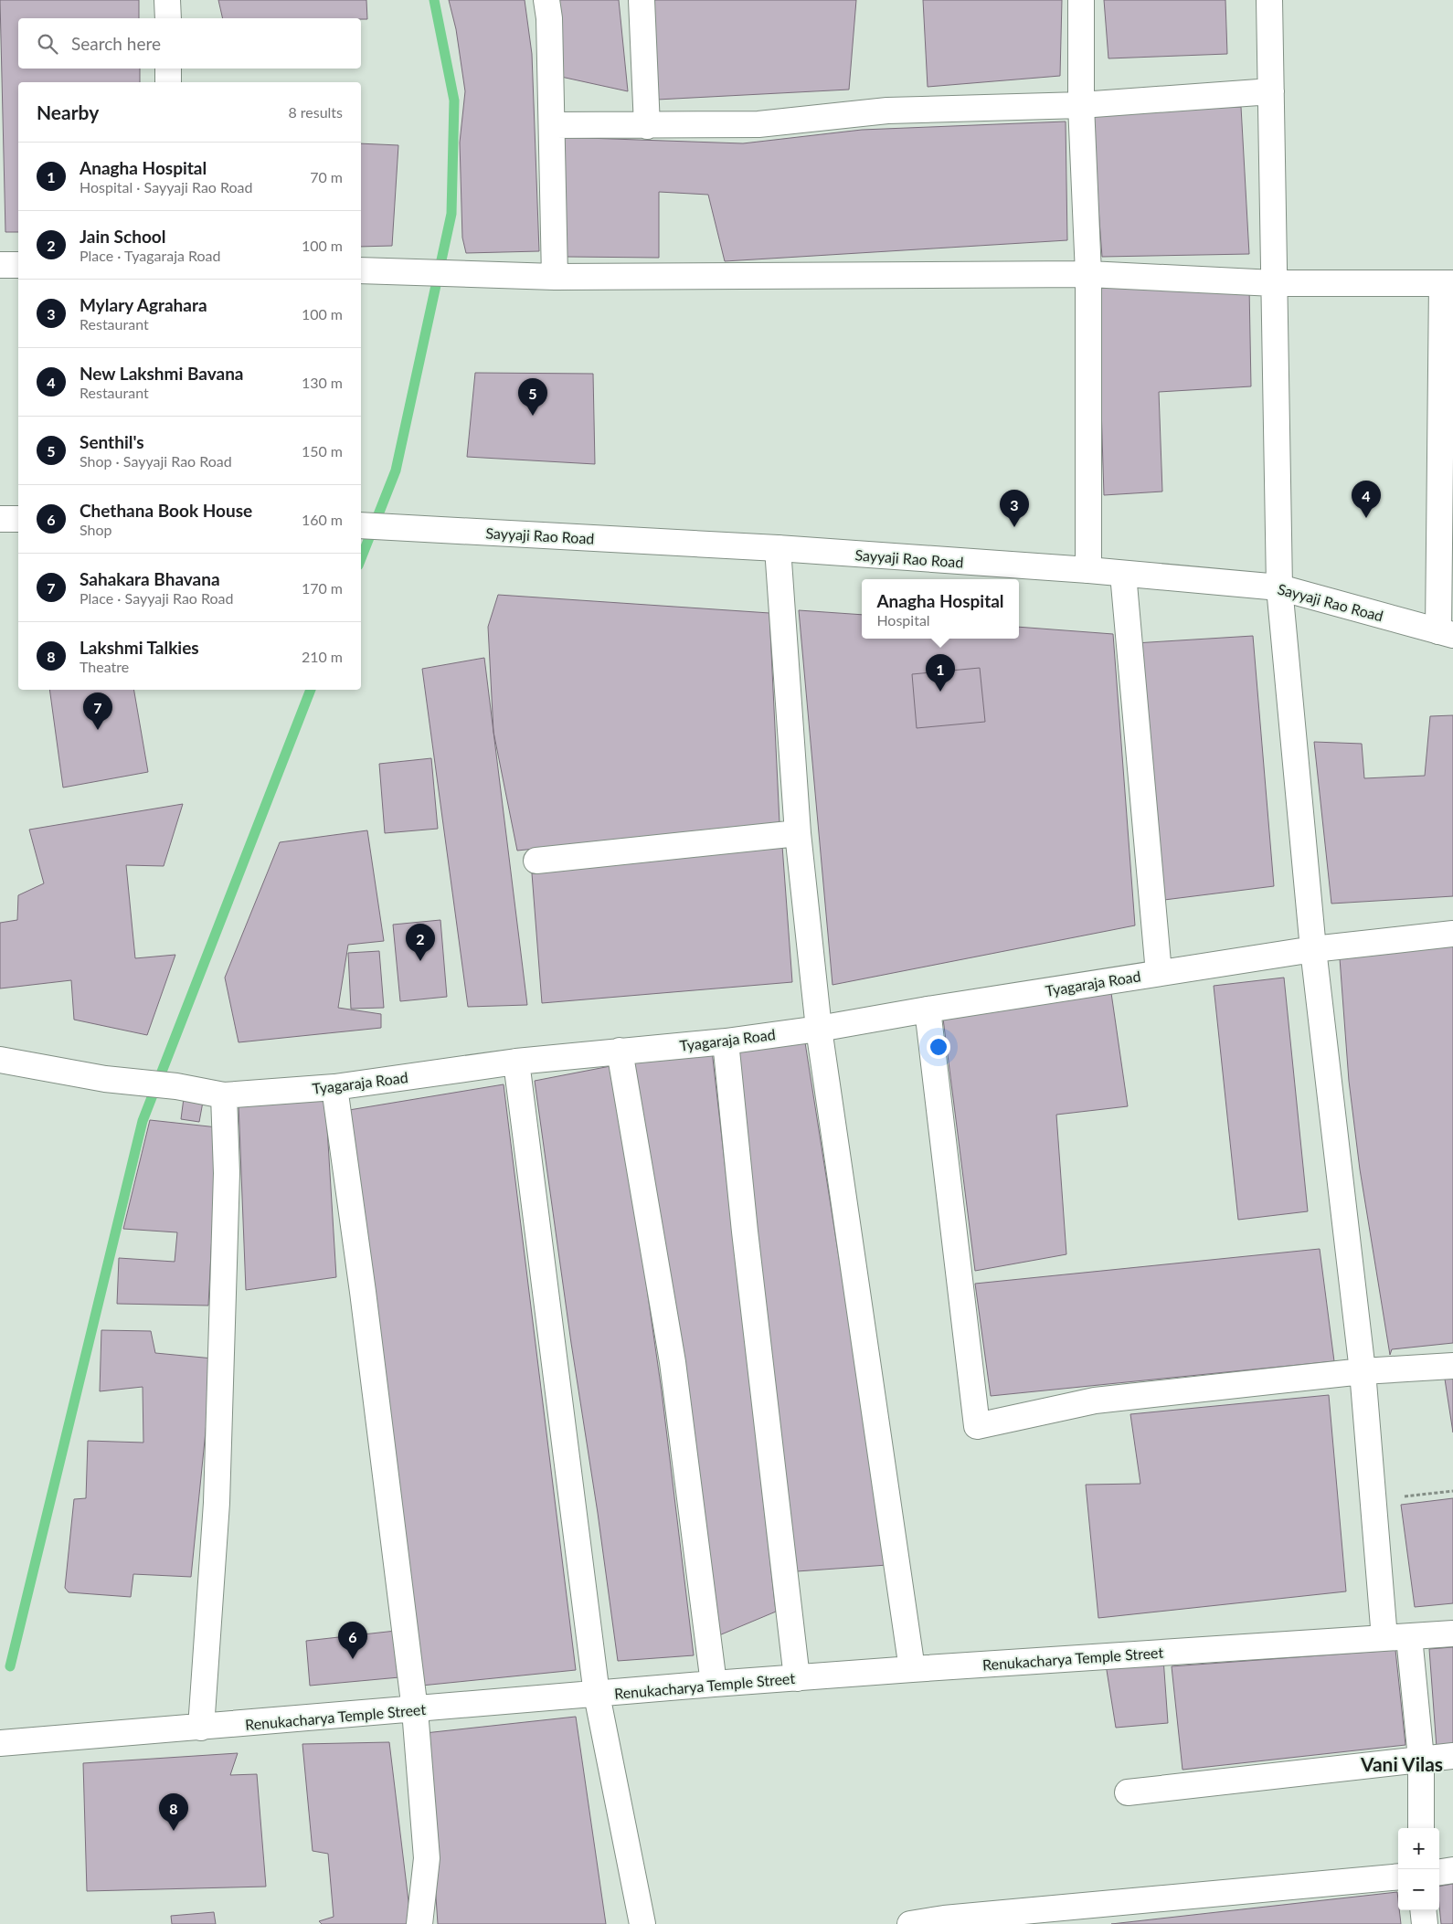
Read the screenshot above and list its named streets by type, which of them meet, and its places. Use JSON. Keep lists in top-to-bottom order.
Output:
{
  "streets": {
    "street": ["Sayyaji Rao Road", "Tyagaraja Road", "Renukacharya Temple Street"]
  },
  "districts": ["Vani Vilas"],
  "page": {
    "search": "Search here",
    "heading": ["Nearby", "8 results"],
    "list": [
      {
        "mark": "1",
        "name": "Anagha Hospital",
        "note": "Hospital · Sayyaji Rao Road",
        "value": "70 m"
      },
      {
        "mark": "2",
        "name": "Jain School",
        "note": "Place · Tyagaraja Road",
        "value": "100 m"
      },
      {
        "mark": "3",
        "name": "Mylary Agrahara",
        "note": "Restaurant",
        "value": "100 m"
      },
      {
        "mark": "4",
        "name": "New Lakshmi Bavana",
        "note": "Restaurant",
        "value": "130 m"
      },
      {
        "mark": "5",
        "name": "Senthil's",
        "note": "Shop · Sayyaji Rao Road",
        "value": "150 m"
      },
      {
        "mark": "6",
        "name": "Chethana Book House",
        "note": "Shop",
        "value": "160 m"
      },
      {
        "mark": "7",
        "name": "Sahakara Bhavana",
        "note": "Place · Sayyaji Rao Road",
        "value": "170 m"
      },
      {
        "mark": "8",
        "name": "Lakshmi Talkies",
        "note": "Theatre",
        "value": "210 m"
      }
    ],
    "pins": [
      "5",
      "4",
      "3",
      "1",
      "7",
      "2",
      "6",
      "8"
    ],
    "popup": ["Anagha Hospital", "Hospital"],
    "map_buttons": ["+", "−"]
  }
}
